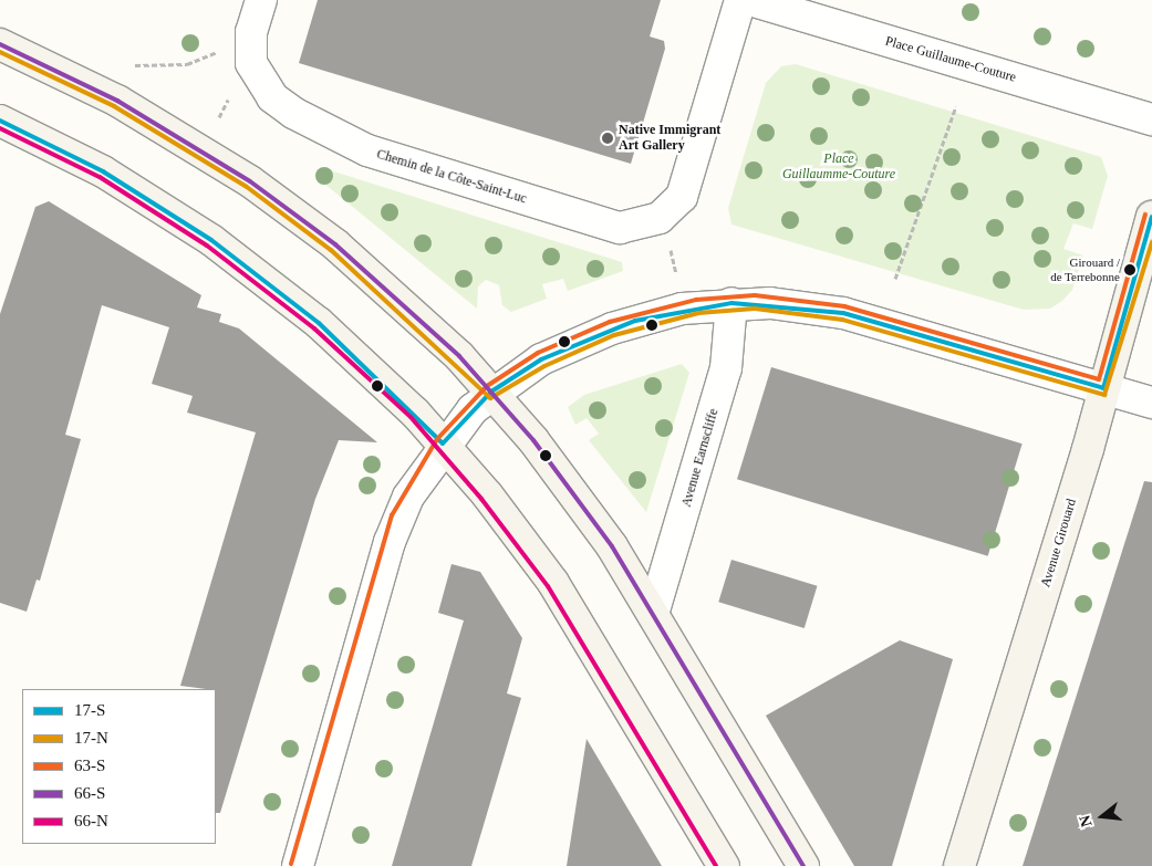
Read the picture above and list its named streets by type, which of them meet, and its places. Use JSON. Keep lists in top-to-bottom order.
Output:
{
  "streets": {
    "main road": ["Avenue Girouard"],
    "street": ["Place Guillaume-Couture", "Chemin de la Côte-Saint-Luc", "Avenue Earnscliffe"]
  },
  "parks": ["Place Guillaumme-Couture"],
  "places": ["Native Immigrant Art Gallery", "Girouard / de Terrebonne"],
  "lines": [
    "transit line 66-S",
    "transit line 17-N",
    "transit line 17-S",
    "transit line 66-N",
    "transit line 63-S"
  ],
  "legend": [
    "17-S",
    "17-N",
    "63-S",
    "66-S",
    "66-N"
  ],
  "north": "left"
}
